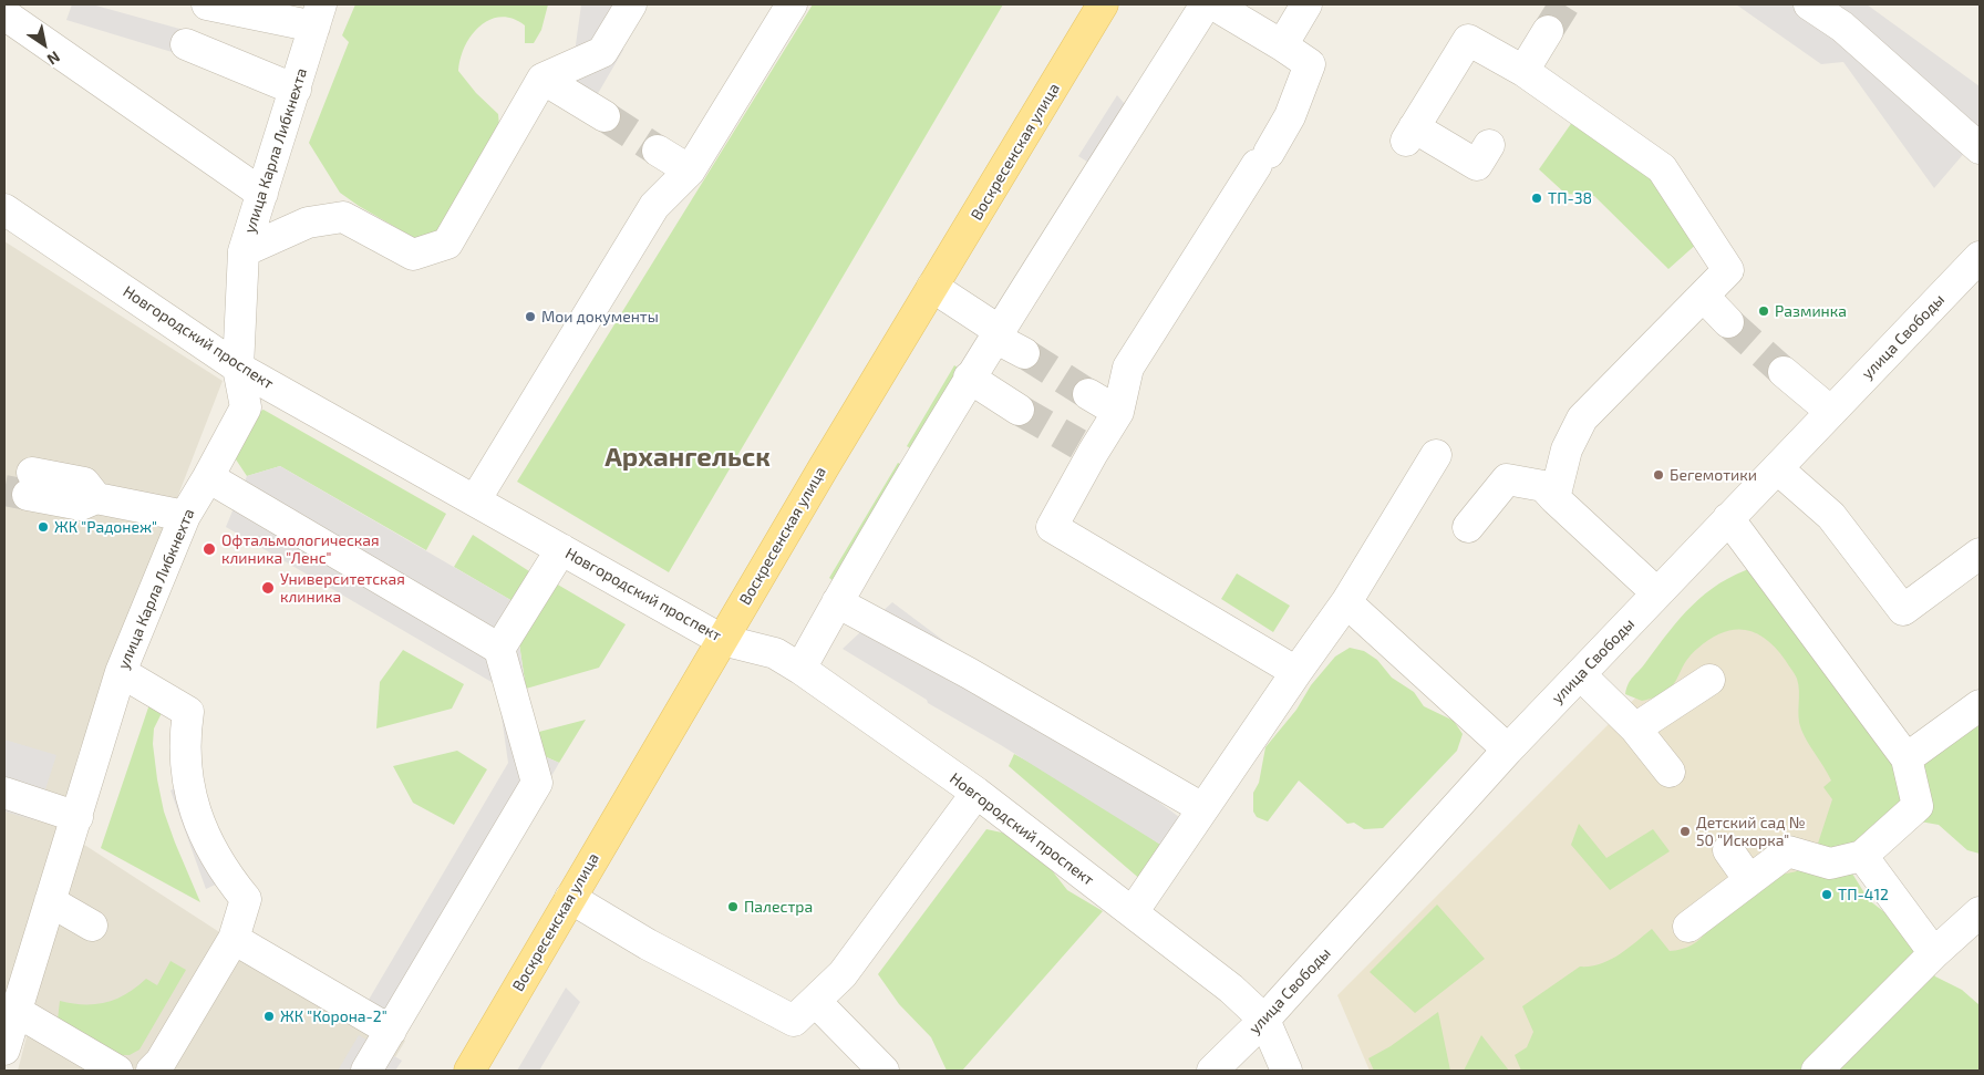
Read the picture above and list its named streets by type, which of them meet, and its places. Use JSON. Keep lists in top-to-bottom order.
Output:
{
  "streets": {
    "main road": ["Воскресенская улица"],
    "street": ["улица Карла Либкнехта", "улица Свободы", "Новгородский проспект"]
  },
  "crossings": [
    ["улица Карла Либкнехта", "Новгородский проспект"],
    ["Воскресенская улица", "Новгородский проспект"],
    ["улица Свободы", "Новгородский проспект"]
  ],
  "districts": ["Архангельск"],
  "places": [
    "ТП-38",
    "Разминка",
    "Мои документы",
    "Бегемотики",
    "ЖК \"Радонеж\"",
    "Офтальмологическая клиника \"Ленс\"",
    "Университетская клиника",
    "Детский сад № 50 \"Искорка\"",
    "ТП-412",
    "Палестра",
    "ЖК \"Корона-2\""
  ],
  "north": "bottom right"
}
